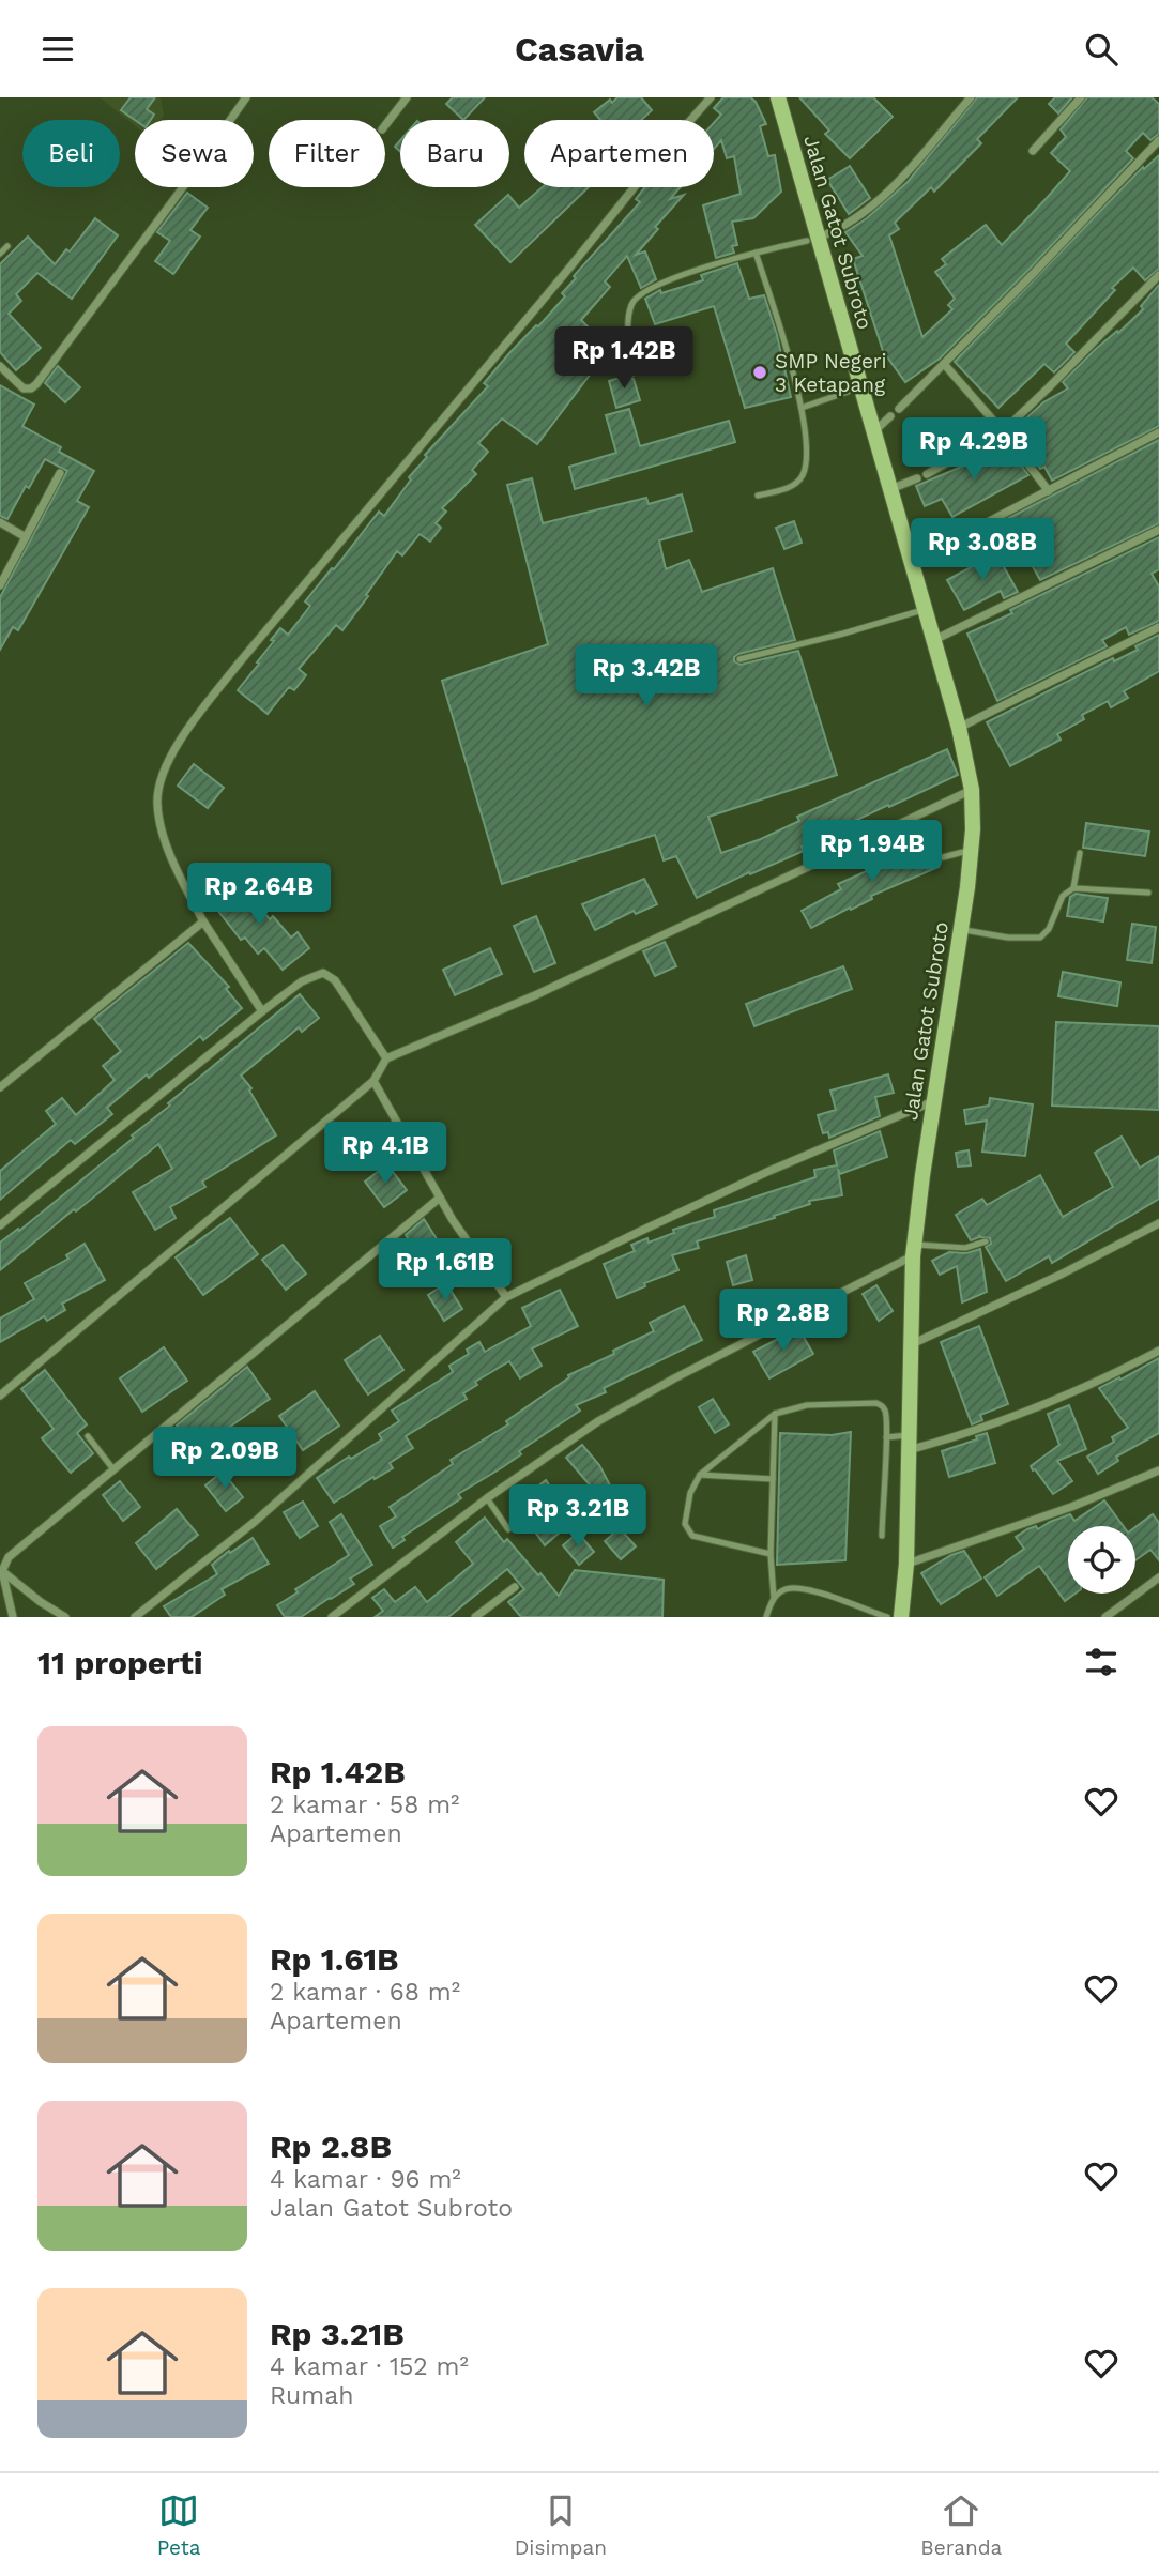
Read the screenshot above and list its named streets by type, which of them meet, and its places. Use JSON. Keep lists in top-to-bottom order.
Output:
{
  "streets": {
    "street": ["Jalan Gatot Subroto"]
  },
  "places": ["SMP Negeri 3 Ketapang"],
  "page": {
    "header": "Casavia",
    "chip": [
      "Beli",
      "Sewa",
      "Filter",
      "Baru",
      "Apartemen"
    ],
    "price": [
      "Rp 1.42B",
      "Rp 4.29B",
      "Rp 3.08B",
      "Rp 3.42B",
      "Rp 1.94B",
      "Rp 2.64B",
      "Rp 4.1B",
      "Rp 1.61B",
      "Rp 2.8B",
      "Rp 2.09B",
      "Rp 3.21B"
    ],
    "heading": "11 properti",
    "list": [
      {
        "name": "Rp 1.42B",
        "note": "2 kamar · 58 m² · Apartemen"
      },
      {
        "name": "Rp 1.61B",
        "note": "2 kamar · 68 m² · Apartemen"
      },
      {
        "name": "Rp 2.8B",
        "note": "4 kamar · 96 m² · Jalan Gatot Subroto"
      },
      {
        "name": "Rp 3.21B",
        "note": "4 kamar · 152 m² · Rumah"
      }
    ],
    "tabs": ["Peta", "Disimpan", "Beranda"]
  }
}
